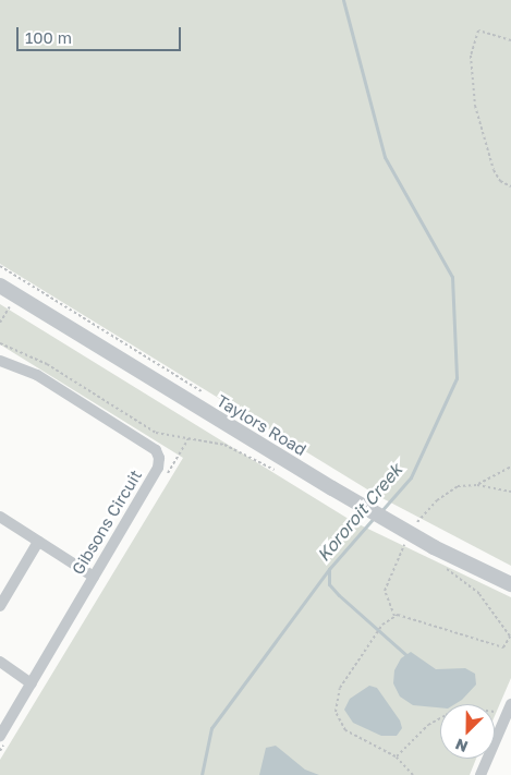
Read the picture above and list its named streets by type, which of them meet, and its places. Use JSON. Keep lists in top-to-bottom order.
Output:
{
  "streets": {
    "street": ["Taylors Road", "Gibsons Circuit"]
  },
  "water": ["Kororoit Creek"],
  "scale_bar": "100 m",
  "north": "bottom left"
}
